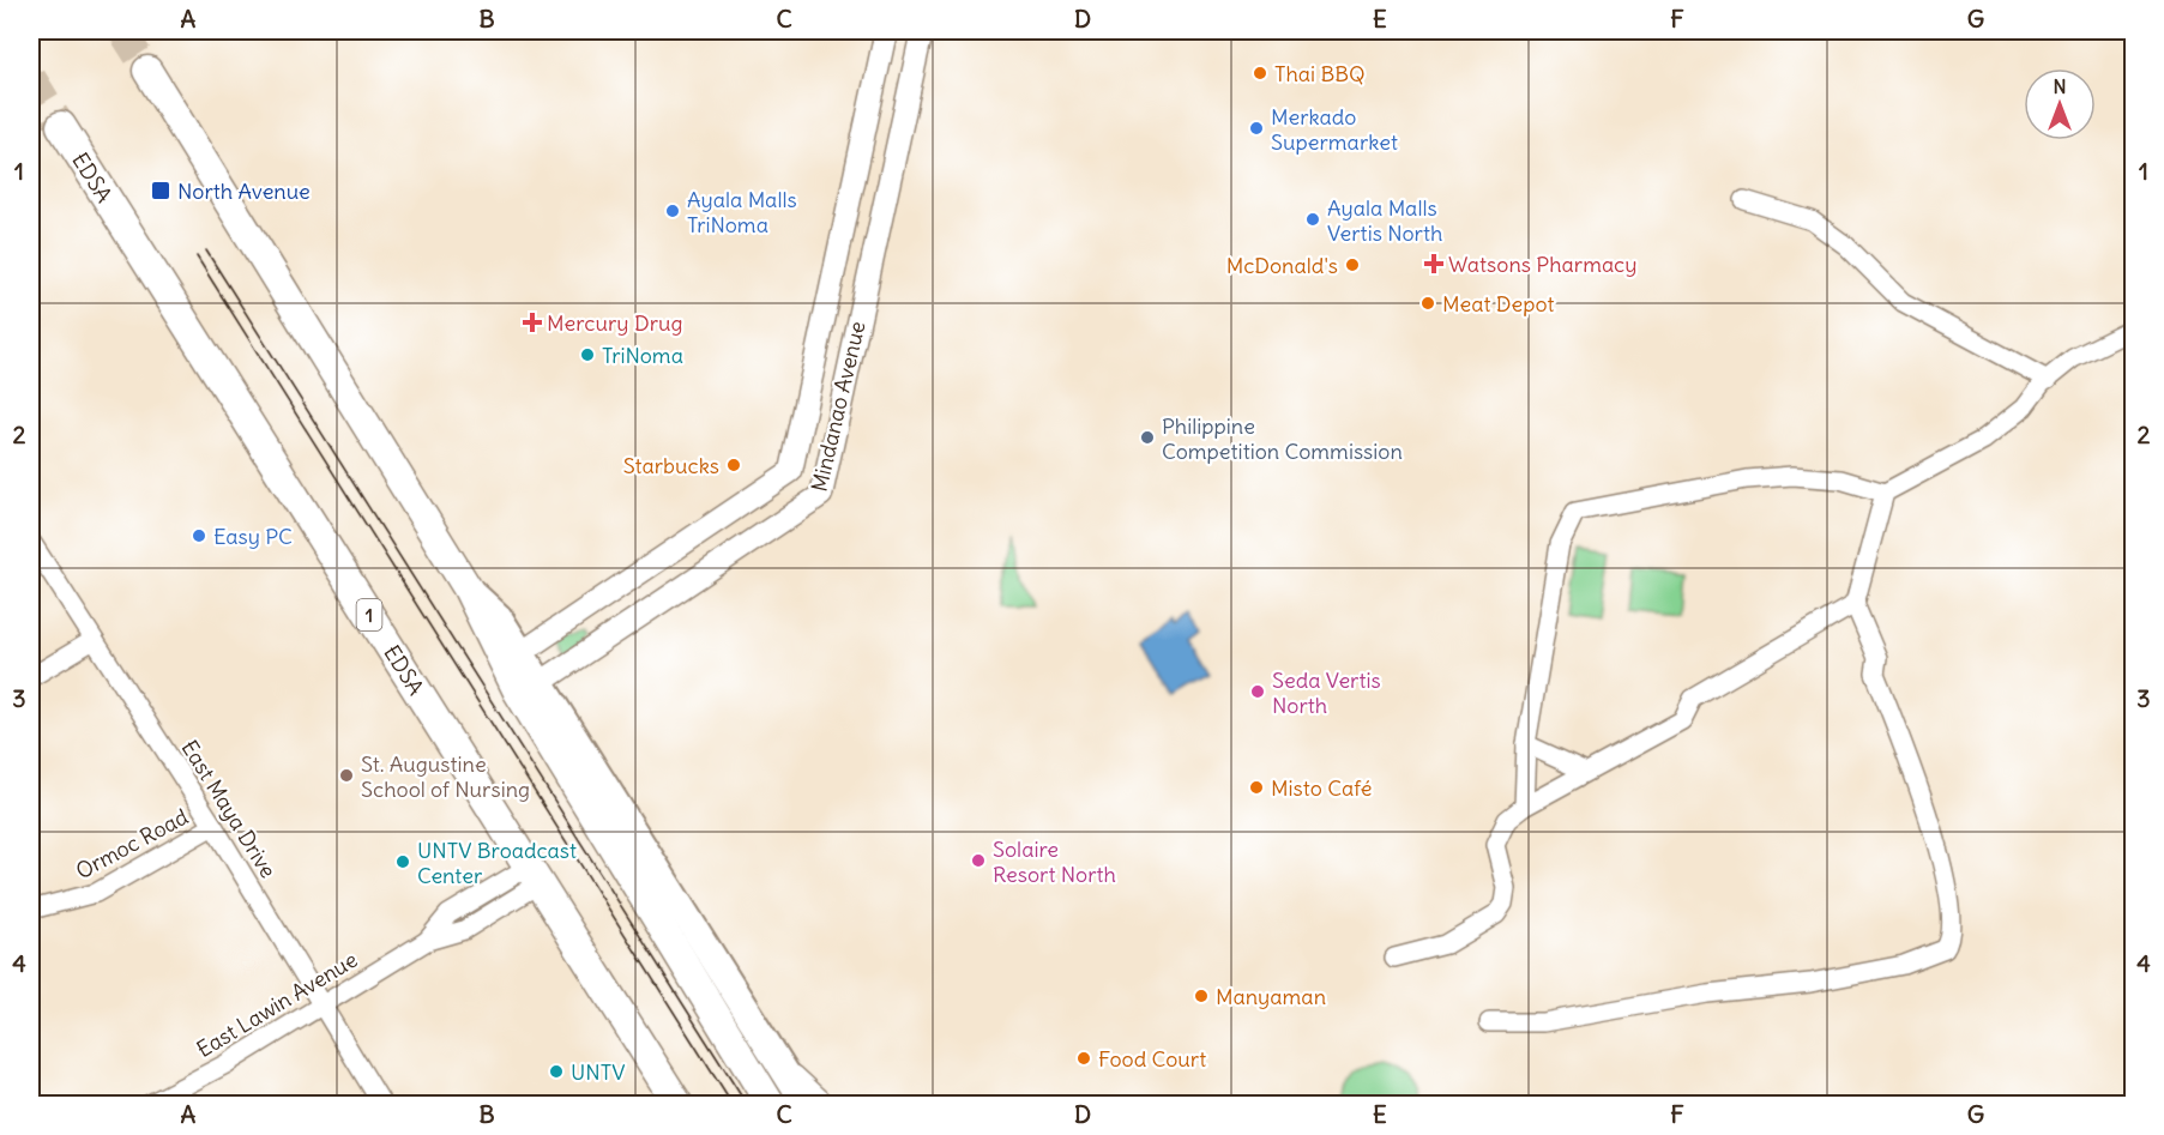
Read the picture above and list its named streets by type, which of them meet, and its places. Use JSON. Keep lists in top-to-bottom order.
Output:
{
  "streets": {
    "highway": ["EDSA", "1"],
    "street": [
      "Mindanao Avenue",
      "East Maya Drive",
      "Ormoc Road",
      "East Lawin Avenue"
    ]
  },
  "crossings": [
    ["EDSA", "East Lawin Avenue"],
    ["East Maya Drive", "Ormoc Road"],
    ["East Maya Drive", "East Lawin Avenue"]
  ],
  "places": {
    "other": [
      "Thai BBQ",
      "Merkado Supermarket",
      "Ayala Malls TriNoma",
      "Ayala Malls Vertis North",
      "McDonald's",
      "Meat Depot",
      "TriNoma",
      "Philippine Competition Commission",
      "Starbucks",
      "Easy PC",
      "Seda Vertis North",
      "St. Augustine School of Nursing",
      "Misto Café",
      "Solaire Resort North",
      "UNTV Broadcast Center",
      "Manyaman",
      "Food Court",
      "UNTV"
    ],
    "transit": ["North Avenue"],
    "health": ["Watsons Pharmacy", "Mercury Drug"]
  },
  "north": "top",
  "grid": {
    "columns": [
      "A",
      "B",
      "C",
      "D",
      "E",
      "F",
      "G"
    ],
    "rows": [
      "1",
      "2",
      "3",
      "4"
    ]
  }
}
